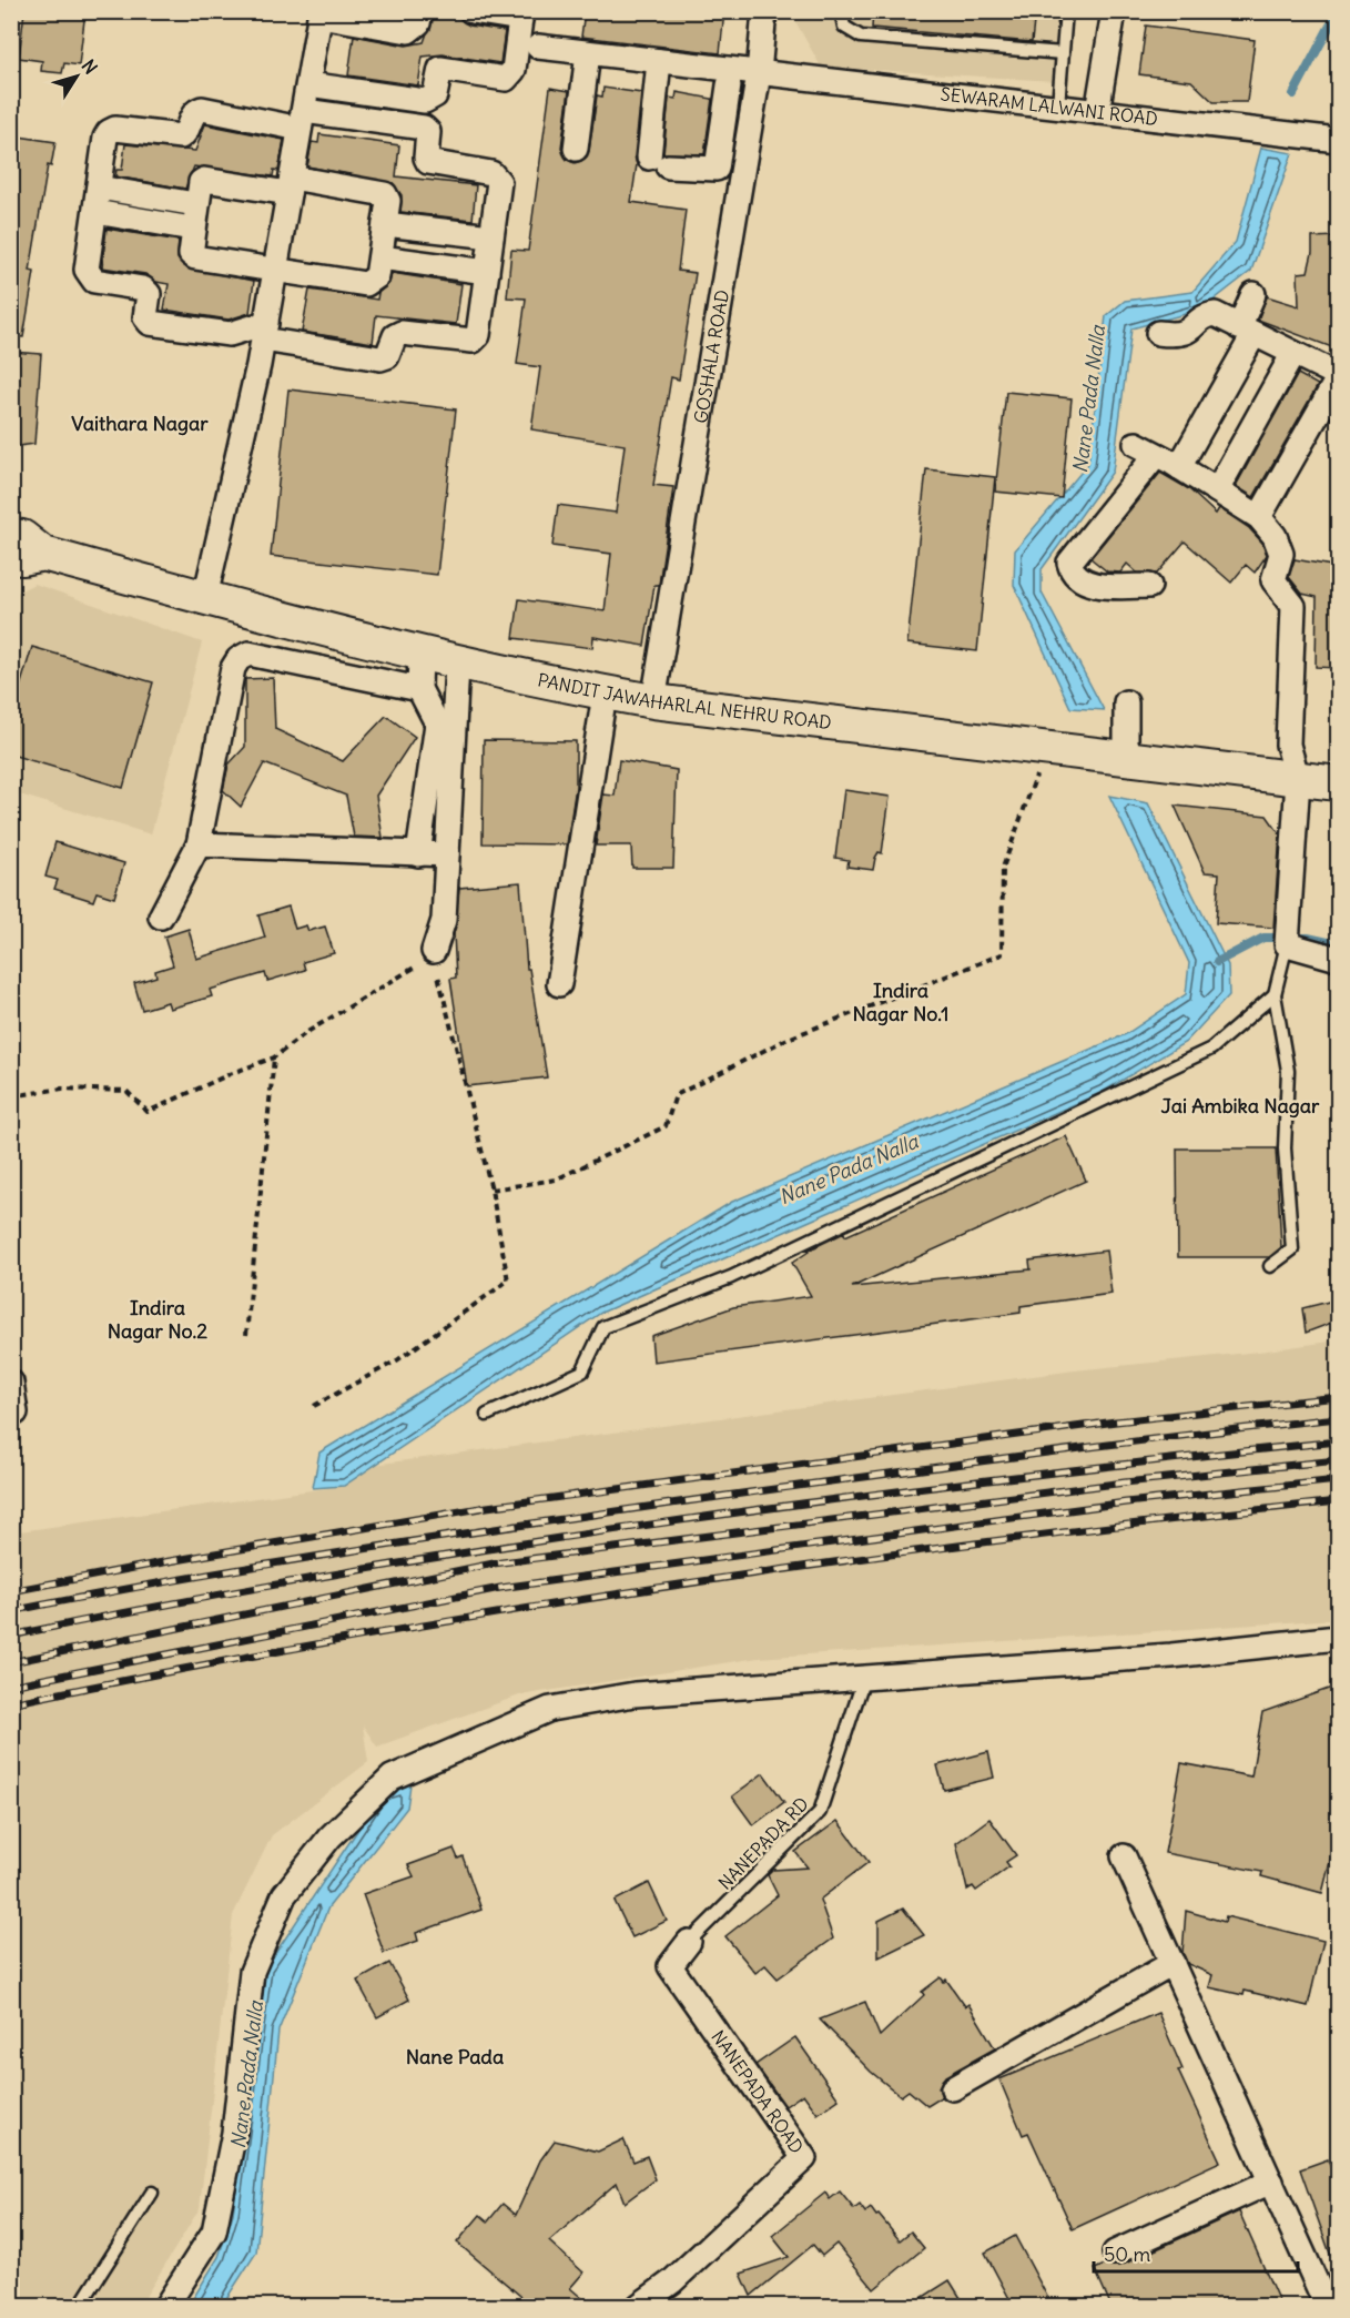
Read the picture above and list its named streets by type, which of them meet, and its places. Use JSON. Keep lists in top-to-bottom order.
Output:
{
  "streets": {
    "street": [
      "SEWARAM LALWANI ROAD",
      "GOSHALA ROAD",
      "PANDIT JAWAHARLAL NEHRU ROAD",
      "NANEPADA ROAD"
    ],
    "lane": ["NANEPADA RD"]
  },
  "crossings": [
    ["SEWARAM LALWANI ROAD", "GOSHALA ROAD"],
    ["GOSHALA ROAD", "PANDIT JAWAHARLAL NEHRU ROAD"],
    ["NANEPADA RD", "NANEPADA ROAD"]
  ],
  "districts": [
    "Vaithara Nagar",
    "Indira Nagar No.1",
    "Jai Ambika Nagar",
    "Indira Nagar No.2",
    "Nane Pada"
  ],
  "water": ["Nane Pada Nalla"],
  "scale_bar": "50 m",
  "north": "top right"
}
